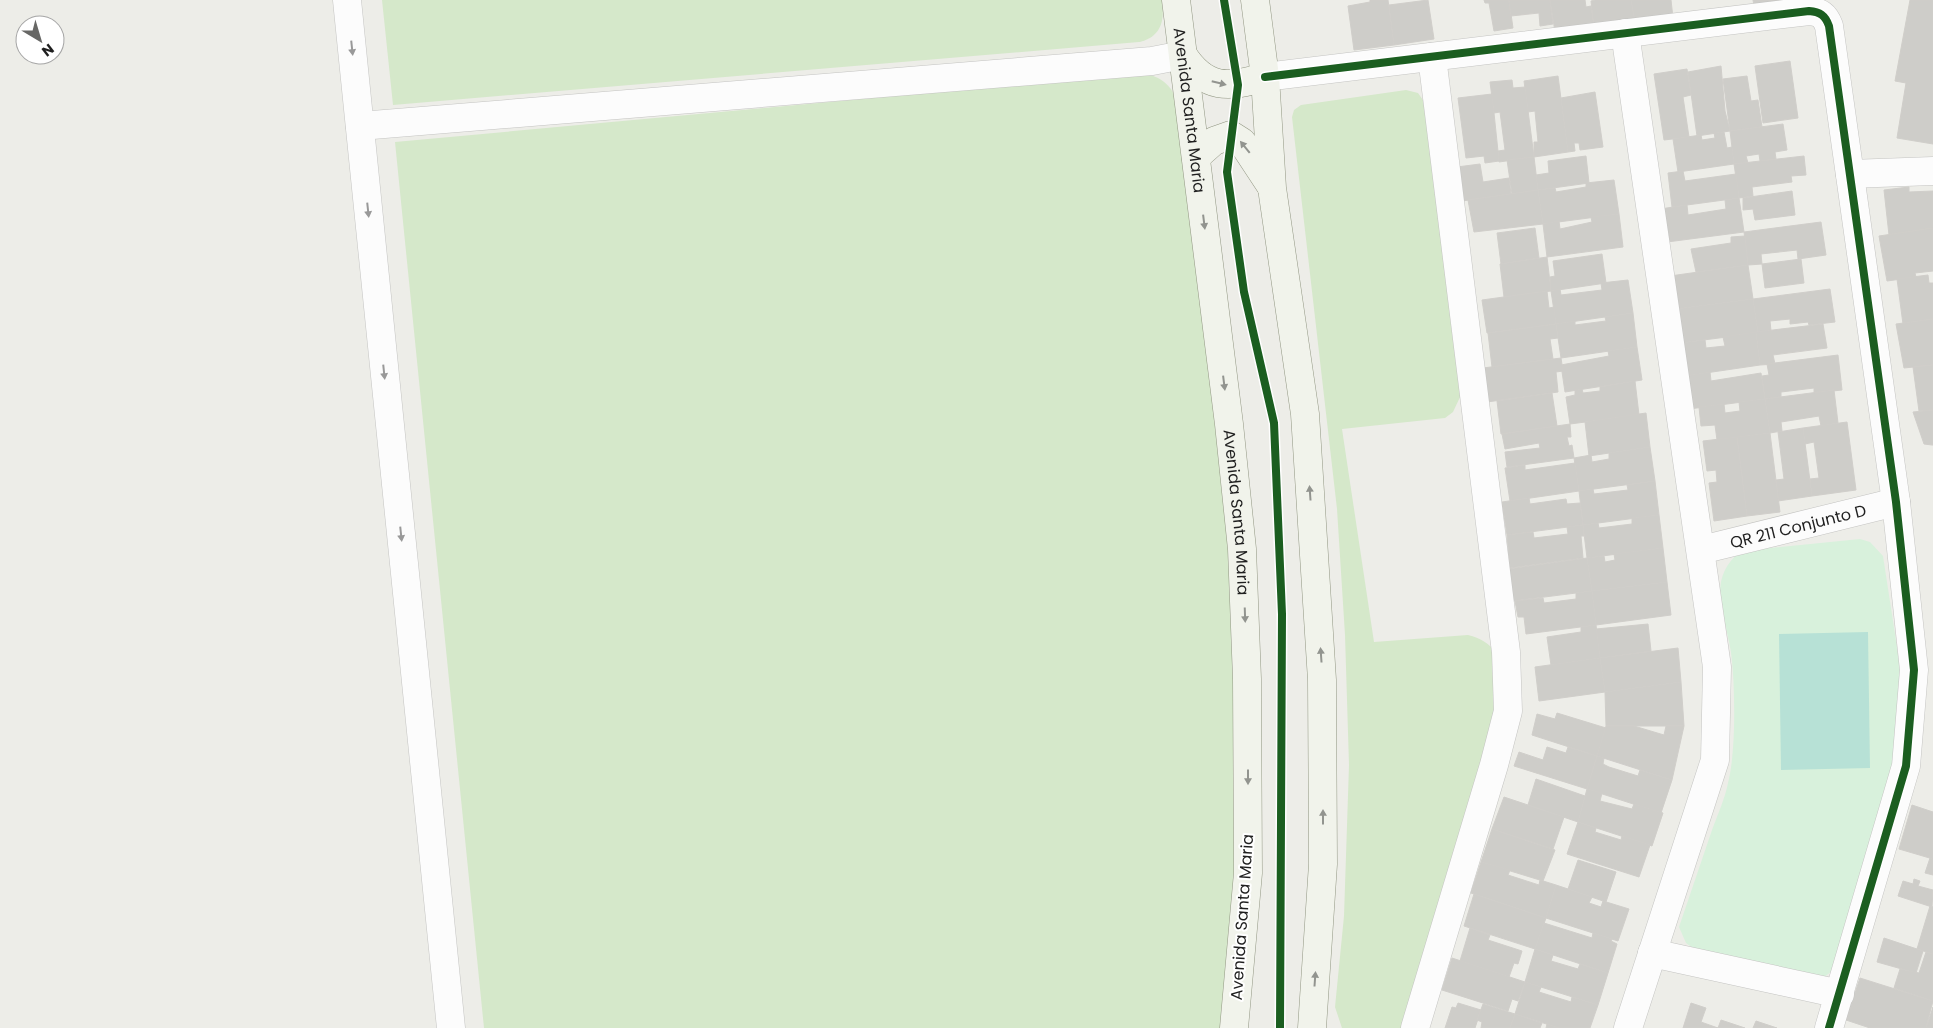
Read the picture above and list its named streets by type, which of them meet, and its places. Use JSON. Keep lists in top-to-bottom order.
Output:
{
  "streets": {
    "main road": ["Avenida Santa Maria"],
    "street": ["QR 211 Conjunto D"]
  },
  "north": "bottom right"
}
